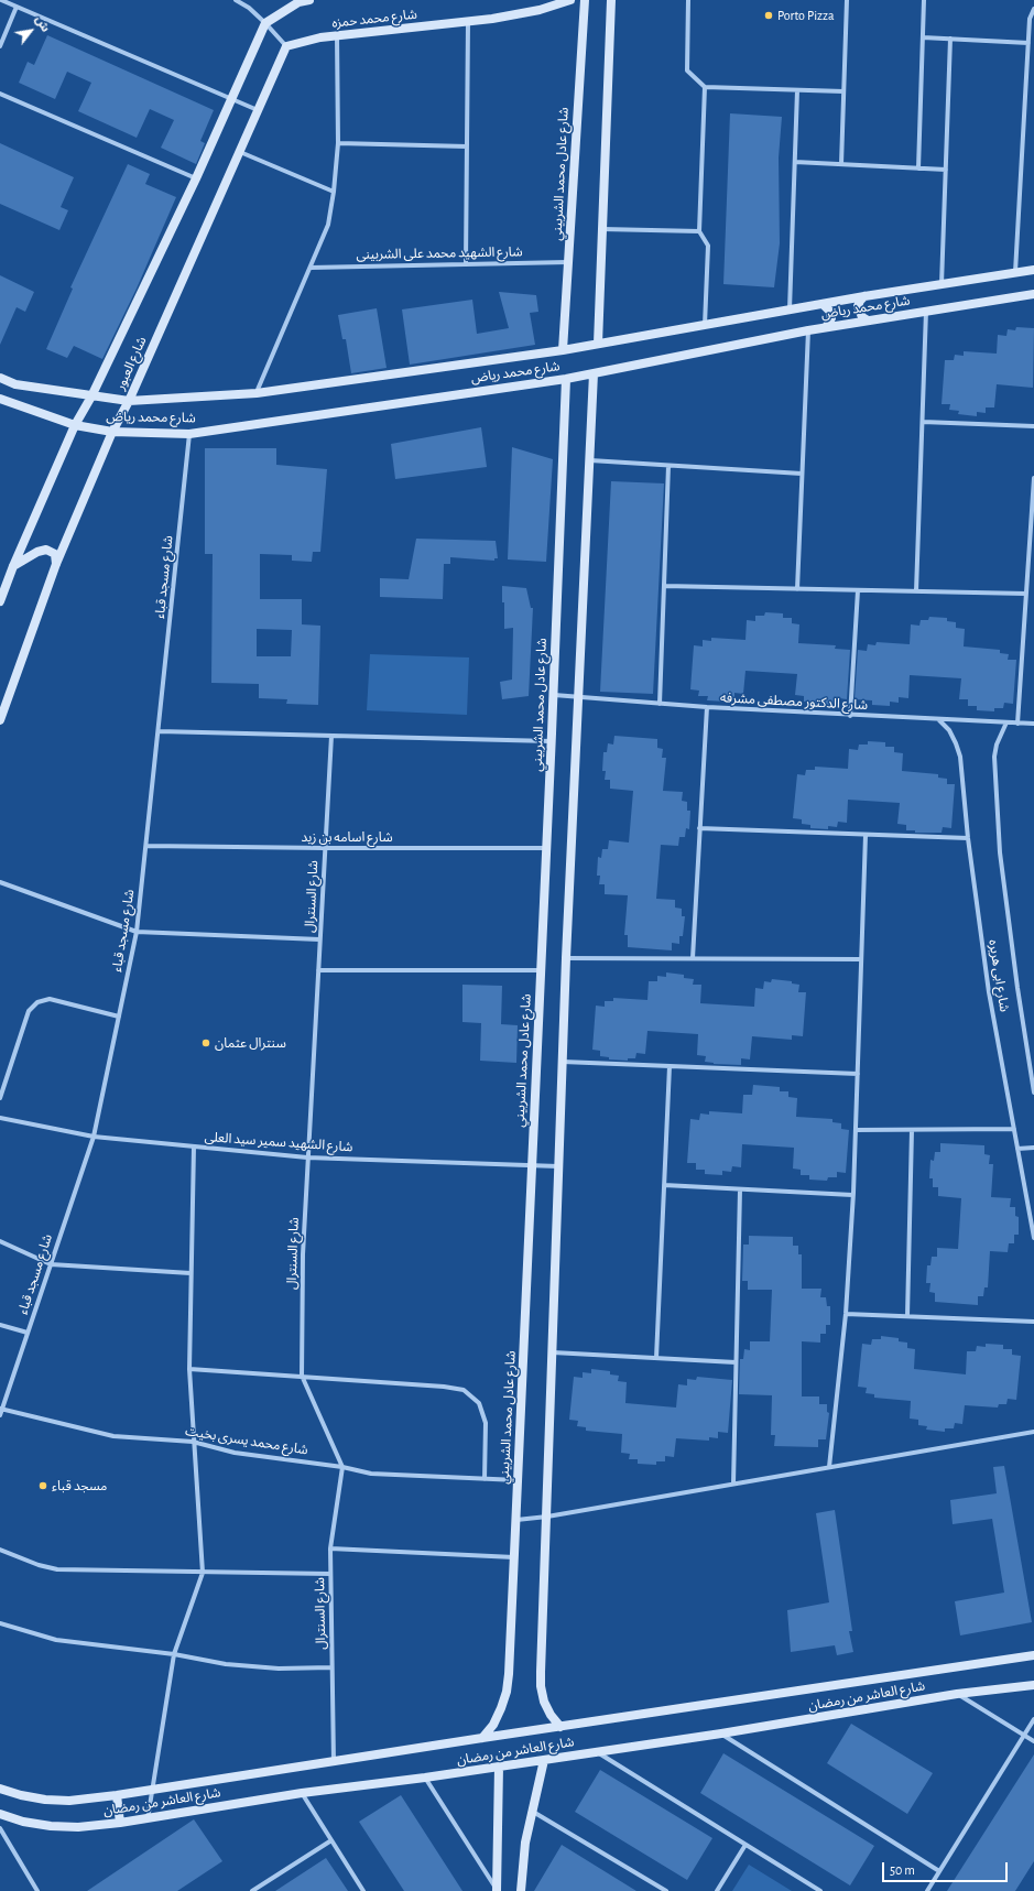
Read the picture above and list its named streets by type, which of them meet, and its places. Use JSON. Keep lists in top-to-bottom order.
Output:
{
  "streets": {
    "street": [
      "شارع محمد حمزه",
      "شارع عادل محمد الشربيني",
      "شارع الشهيد محمد على الشربينى",
      "شارع محمد رياض",
      "شارع العبور",
      "شارع مسجد قباء",
      "شارع الدكتور مصطفى مشرفه",
      "شارع اسامه بن زيد",
      "شارع السنترال",
      "شارع ابى هريره",
      "شارع الشهيد سمير سيد العلى",
      "شارع محمد يسرى بخيت",
      "شارع العاشر من رمضان"
    ]
  },
  "crossings": [
    ["شارع محمد حمزه", "شارع العبور"],
    ["شارع عادل محمد الشربيني", "شارع الشهيد محمد على الشربينى"],
    ["شارع عادل محمد الشربيني", "شارع محمد رياض"],
    ["شارع عادل محمد الشربيني", "شارع الدكتور مصطفى مشرفه"],
    ["شارع عادل محمد الشربيني", "شارع اسامه بن زيد"],
    ["شارع عادل محمد الشربيني", "شارع الشهيد سمير سيد العلى"],
    ["شارع عادل محمد الشربيني", "شارع محمد يسرى بخيت"],
    ["شارع عادل محمد الشربيني", "شارع العاشر من رمضان"],
    ["شارع محمد رياض", "شارع العبور"],
    ["شارع محمد رياض", "شارع مسجد قباء"],
    ["شارع مسجد قباء", "شارع اسامه بن زيد"],
    ["شارع مسجد قباء", "شارع الشهيد سمير سيد العلى"],
    ["شارع مسجد قباء", "شارع محمد يسرى بخيت"],
    ["شارع الدكتور مصطفى مشرفه", "شارع ابى هريره"],
    ["شارع اسامه بن زيد", "شارع السنترال"],
    ["شارع السنترال", "شارع الشهيد سمير سيد العلى"],
    ["شارع السنترال", "شارع محمد يسرى بخيت"],
    ["شارع السنترال", "شارع العاشر من رمضان"]
  ],
  "places": ["Porto Pizza", "سنترال عثمان", "مسجد قباء"],
  "scale_bar": "50 m",
  "north": "top right"
}
